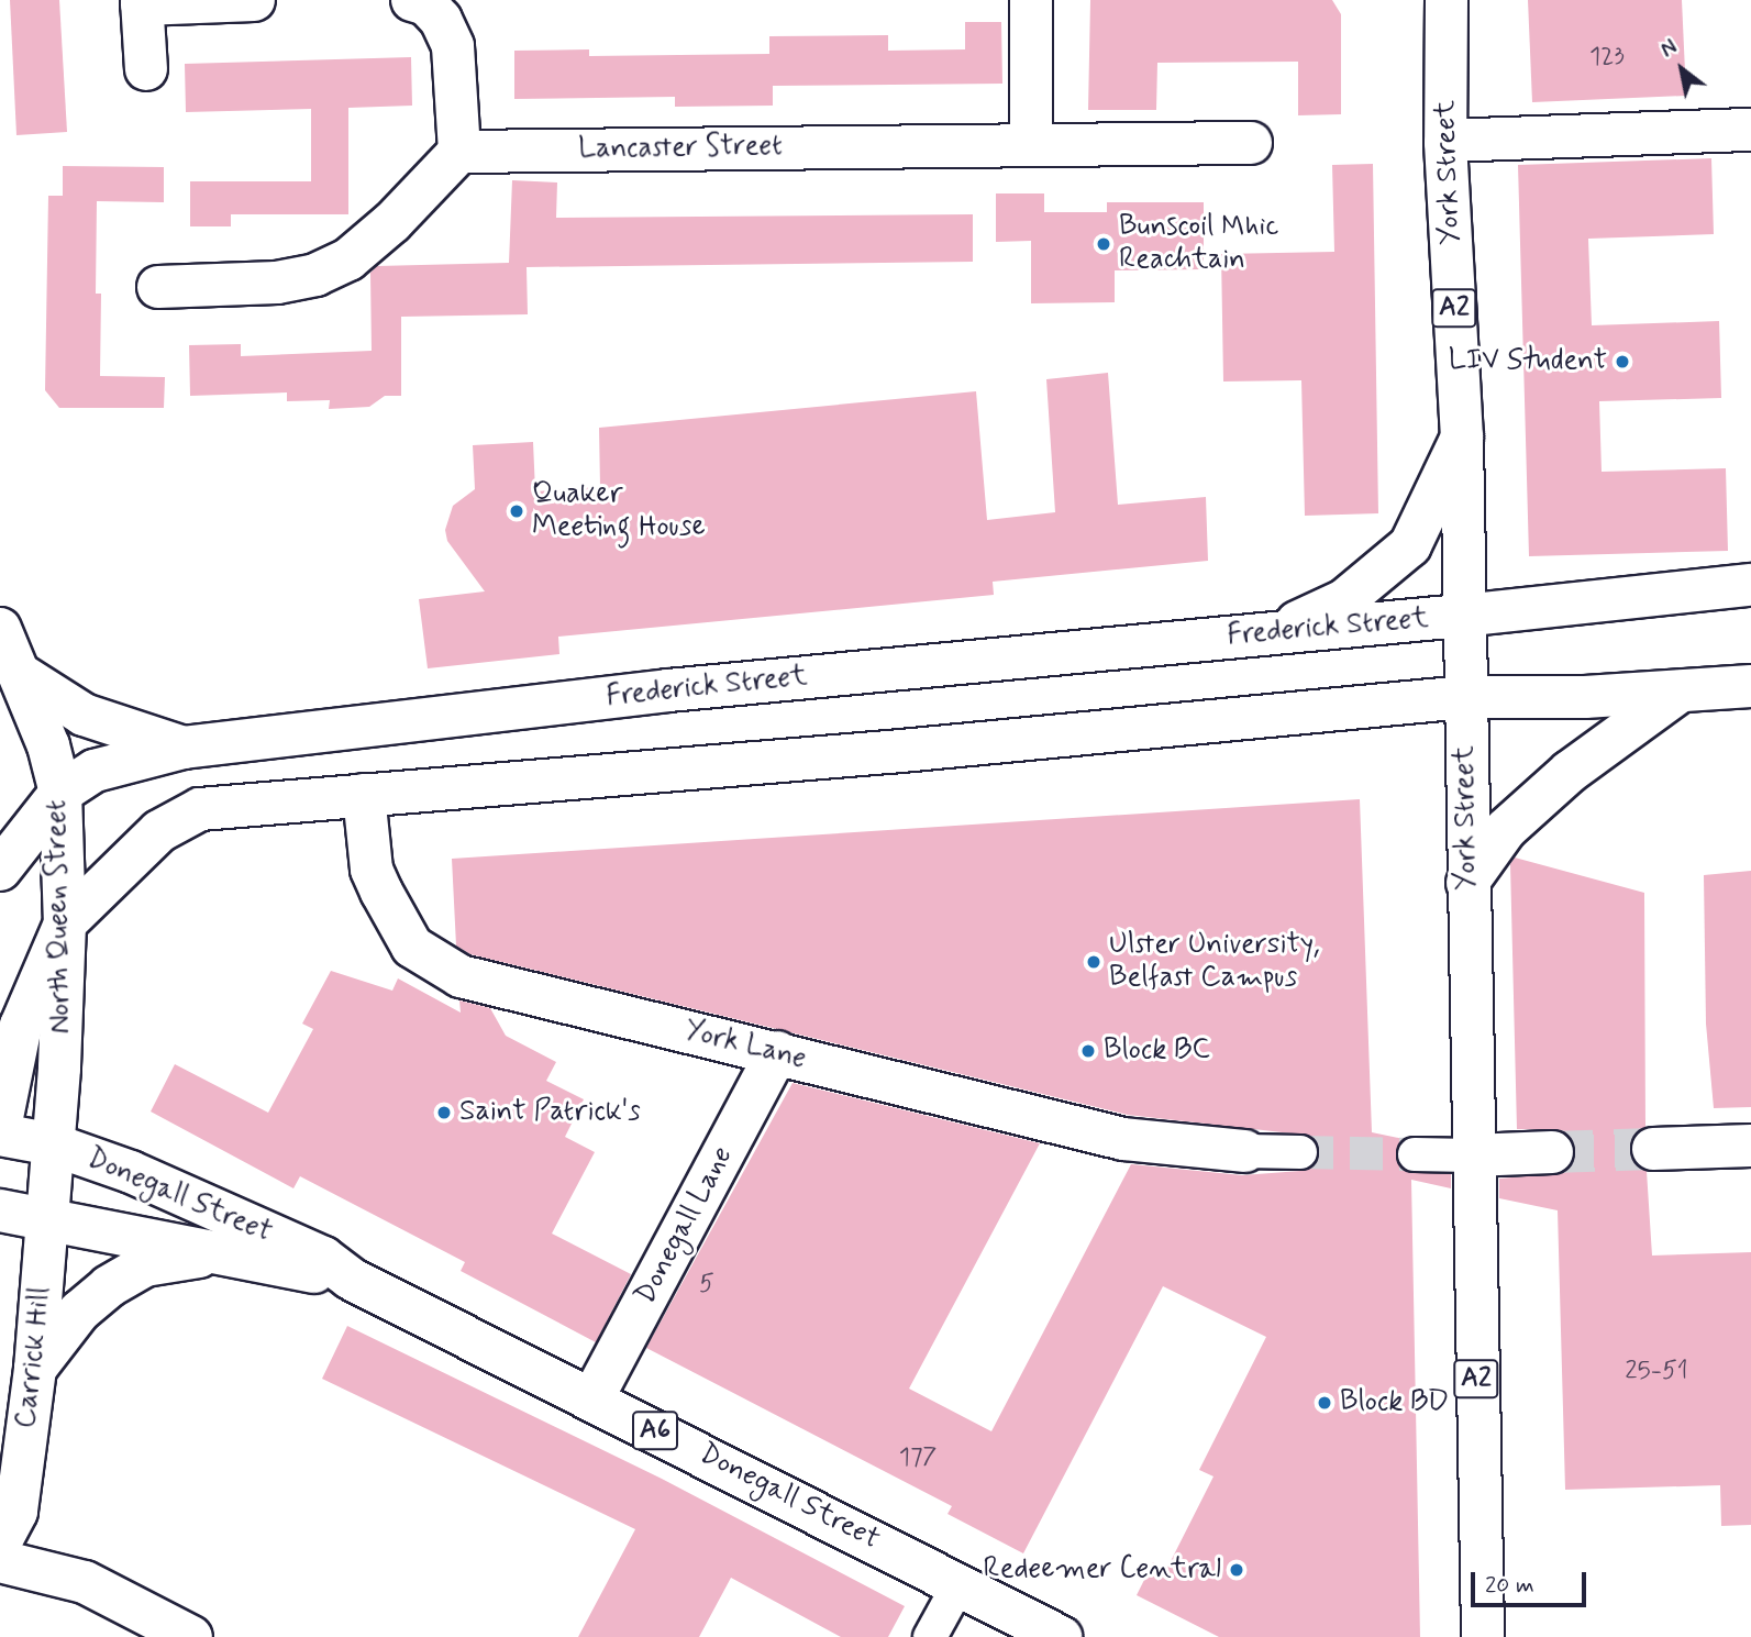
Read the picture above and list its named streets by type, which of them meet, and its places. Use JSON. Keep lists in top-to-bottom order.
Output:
{
  "streets": {
    "main road": [
      "Lancaster Street",
      "York Street",
      "A2",
      "Frederick Street",
      "North Queen Street",
      "York Lane",
      "Donegall Street",
      "Donegall Lane",
      "Carrick Hill",
      "A6"
    ]
  },
  "crossings": [
    ["York Street", "Frederick Street"],
    ["Frederick Street", "North Queen Street"],
    ["North Queen Street", "Donegall Street"],
    ["North Queen Street", "Carrick Hill"],
    ["York Lane", "Donegall Lane"],
    ["Donegall Street", "Donegall Lane"],
    ["Donegall Street", "Carrick Hill"]
  ],
  "places": [
    "Bunscoil Mhic Reachtain",
    "LIV Student",
    "Quaker Meeting House",
    "Ulster University, Belfast Campus",
    "Block BC",
    "Saint Patrick's",
    "Block BD",
    "Redeemer Central"
  ],
  "house_numbers": [
    "123",
    "5",
    "25-51",
    "177"
  ],
  "scale_bar": "20 m",
  "north": "top left"
}
